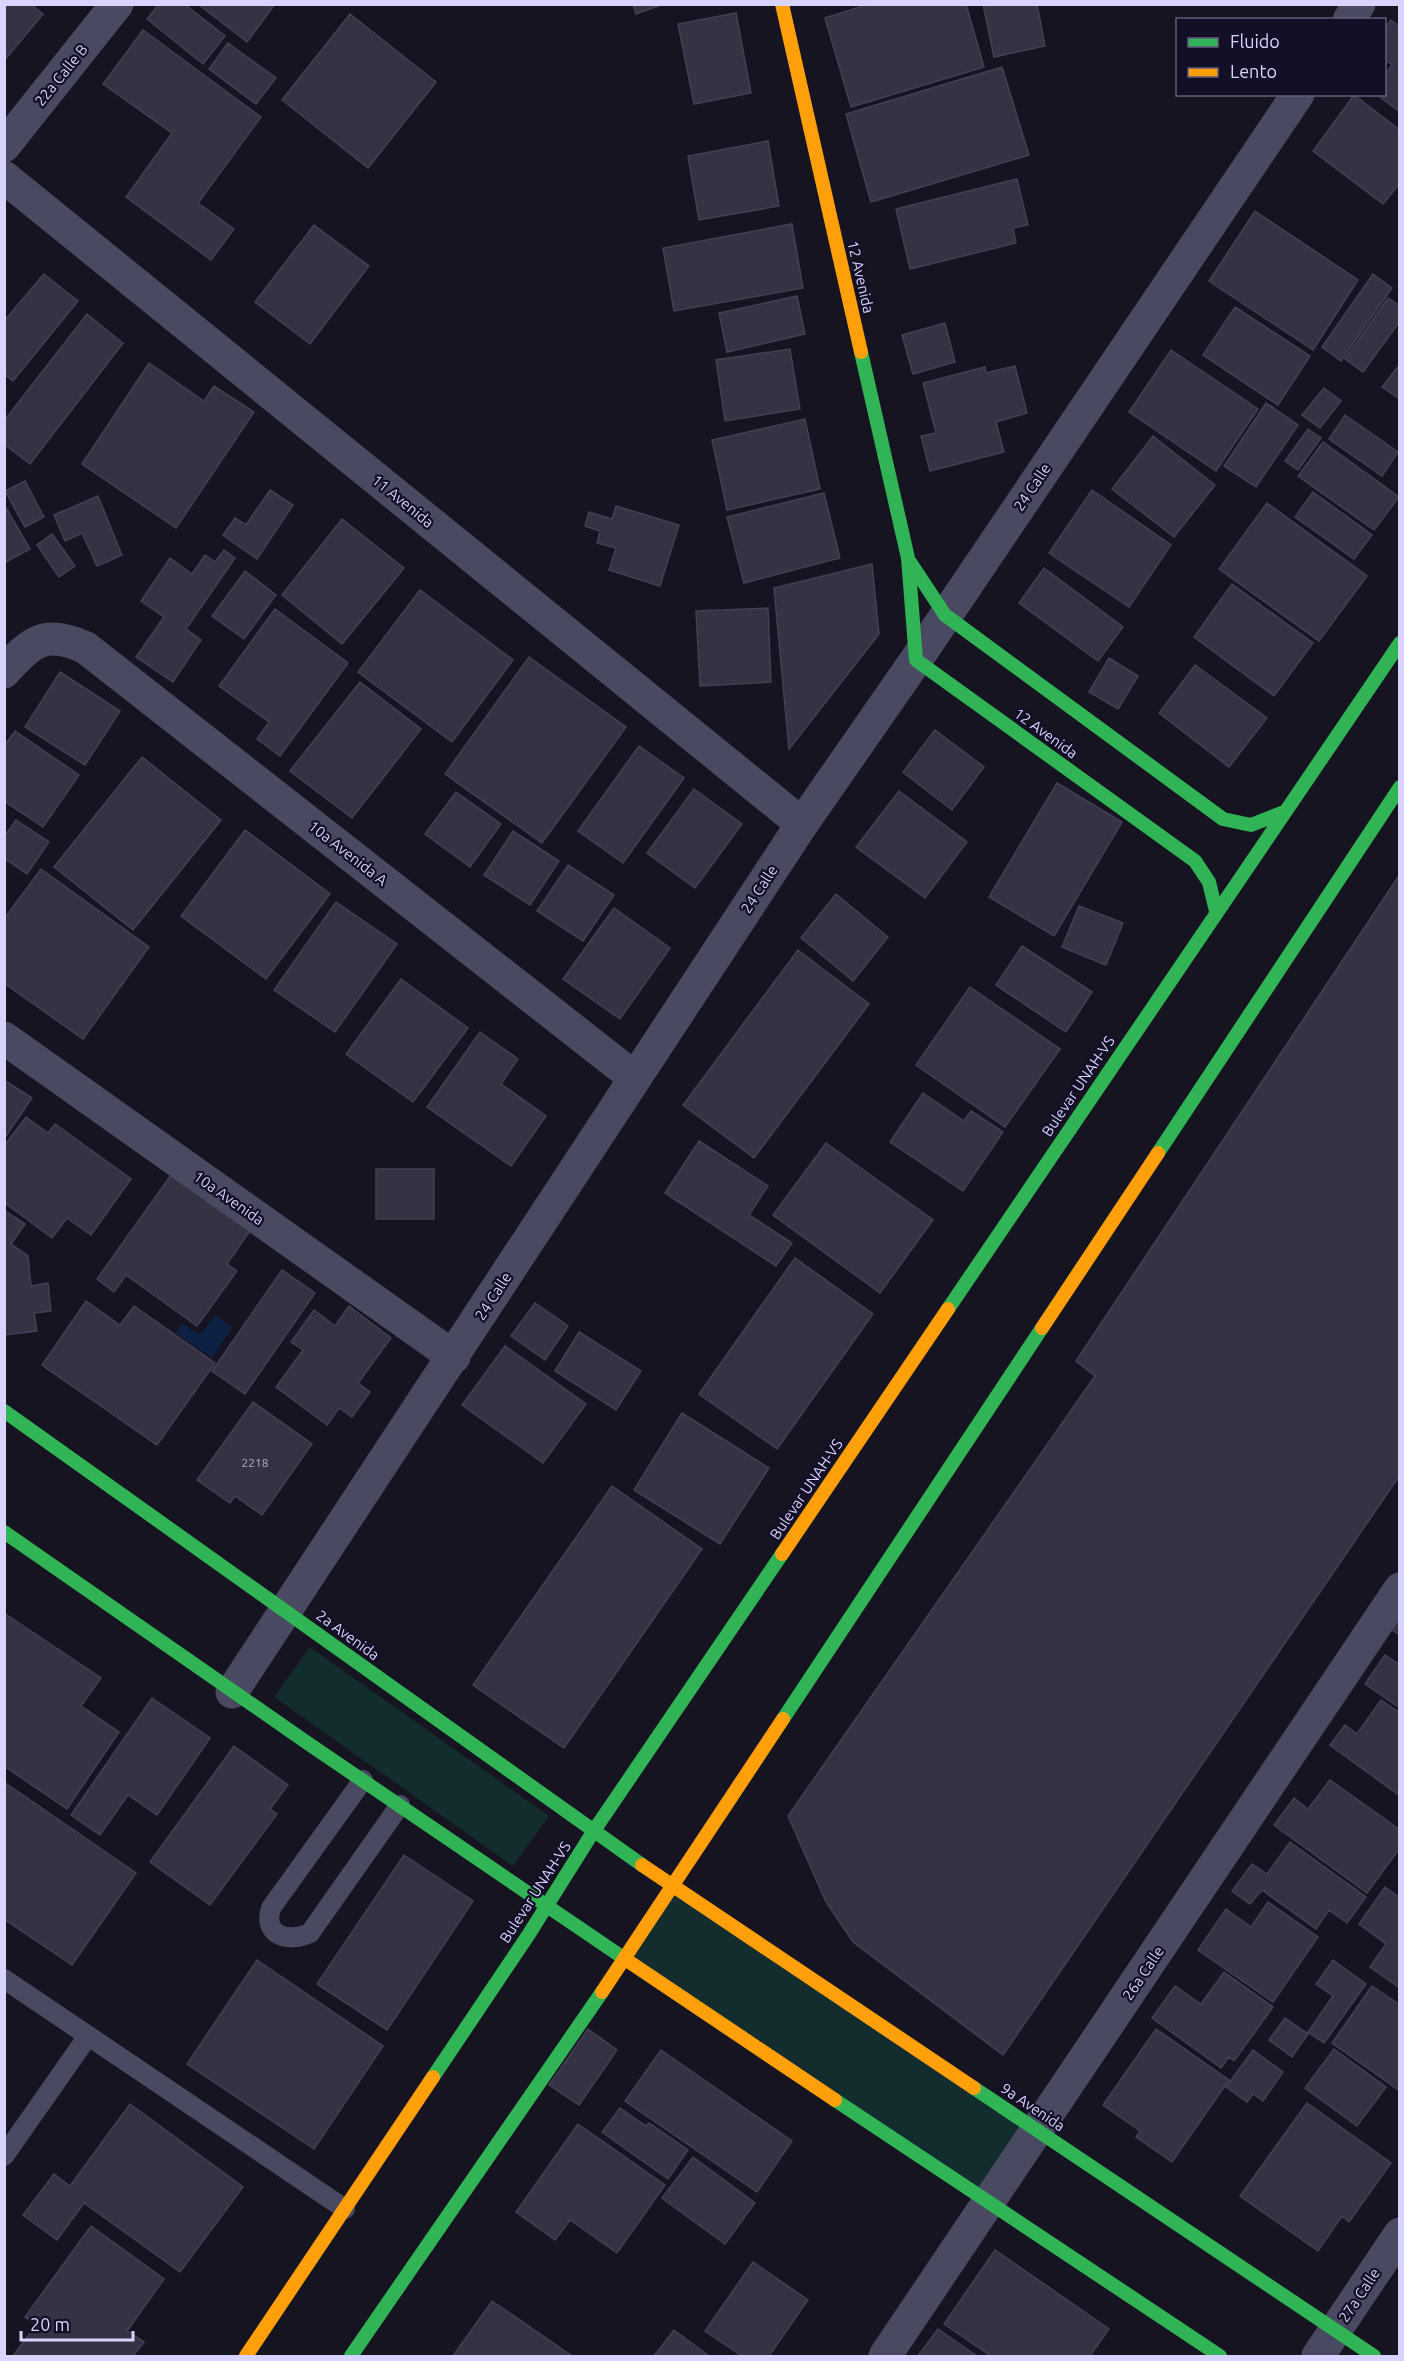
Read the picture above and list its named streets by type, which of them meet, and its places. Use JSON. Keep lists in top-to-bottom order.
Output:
{
  "streets": {
    "street": [
      "22a Calle B",
      "12 Avenida",
      "24 Calle",
      "11 Avenida",
      "10a Avenida A",
      "Bulevar UNAH-VS",
      "10a Avenida",
      "2a Avenida",
      "26a Calle",
      "9a Avenida",
      "27a Calle"
    ]
  },
  "crossings": [
    ["12 Avenida", "24 Calle"],
    ["12 Avenida", "Bulevar UNAH-VS"],
    ["24 Calle", "11 Avenida"],
    ["24 Calle", "10a Avenida A"],
    ["24 Calle", "10a Avenida"],
    ["24 Calle", "2a Avenida"],
    ["Bulevar UNAH-VS", "2a Avenida"],
    ["2a Avenida", "9a Avenida"],
    ["26a Calle", "9a Avenida"],
    ["9a Avenida", "27a Calle"]
  ],
  "house_numbers": ["2218"],
  "legend": ["Fluido", "Lento"],
  "scale_bar": "20 m"
}
